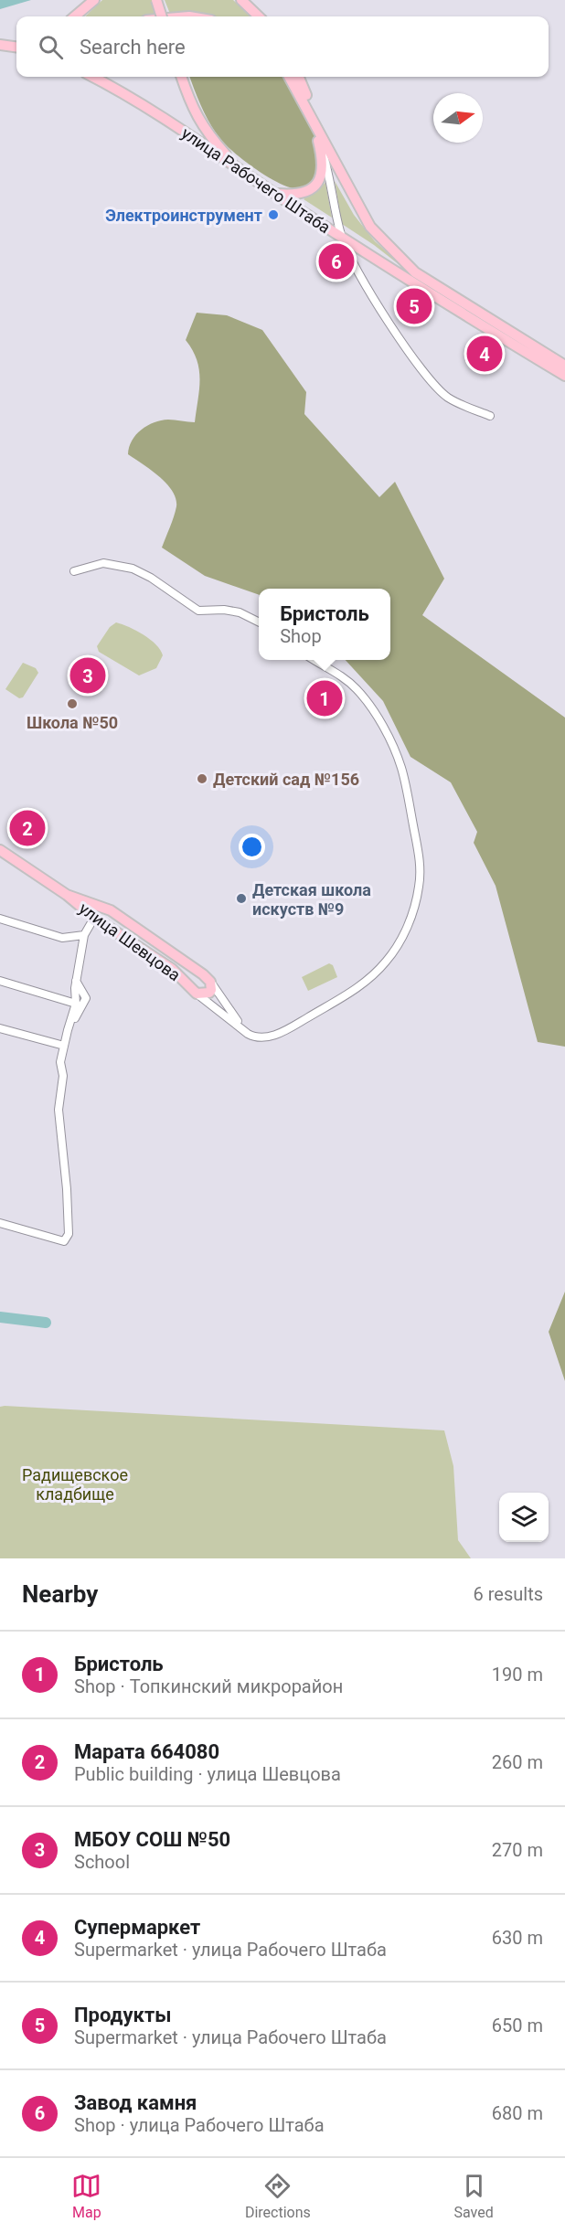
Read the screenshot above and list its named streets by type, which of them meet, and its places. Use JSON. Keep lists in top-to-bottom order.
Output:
{
  "streets": {
    "main road": ["улица Рабочего Штаба", "улица Шевцова"]
  },
  "parks": ["Радищевское кладбище"],
  "places": [
    "Электроинструмент",
    "Школа №50",
    "Детский сад №156",
    "Детская школа искуств №9"
  ],
  "north": "right",
  "page": {
    "search": "Search here",
    "pins": [
      "6",
      "5",
      "4",
      "3",
      "1",
      "2"
    ],
    "popup": ["Бристоль", "Shop"],
    "heading": ["Nearby", "6 results"],
    "list": [
      {
        "mark": "1",
        "name": "Бристоль",
        "note": "Shop · Топкинский микрорайон",
        "value": "190 m"
      },
      {
        "mark": "2",
        "name": "Марата 664080",
        "note": "Public building · улица Шевцова",
        "value": "260 m"
      },
      {
        "mark": "3",
        "name": "МБОУ СОШ №50",
        "note": "School",
        "value": "270 m"
      },
      {
        "mark": "4",
        "name": "Супермаркет",
        "note": "Supermarket · улица Рабочего Штаба",
        "value": "630 m"
      },
      {
        "mark": "5",
        "name": "Продукты",
        "note": "Supermarket · улица Рабочего Штаба",
        "value": "650 m"
      },
      {
        "mark": "6",
        "name": "Завод камня",
        "note": "Shop · улица Рабочего Штаба",
        "value": "680 m"
      }
    ],
    "nav": ["Map", "Directions", "Saved"]
  }
}
